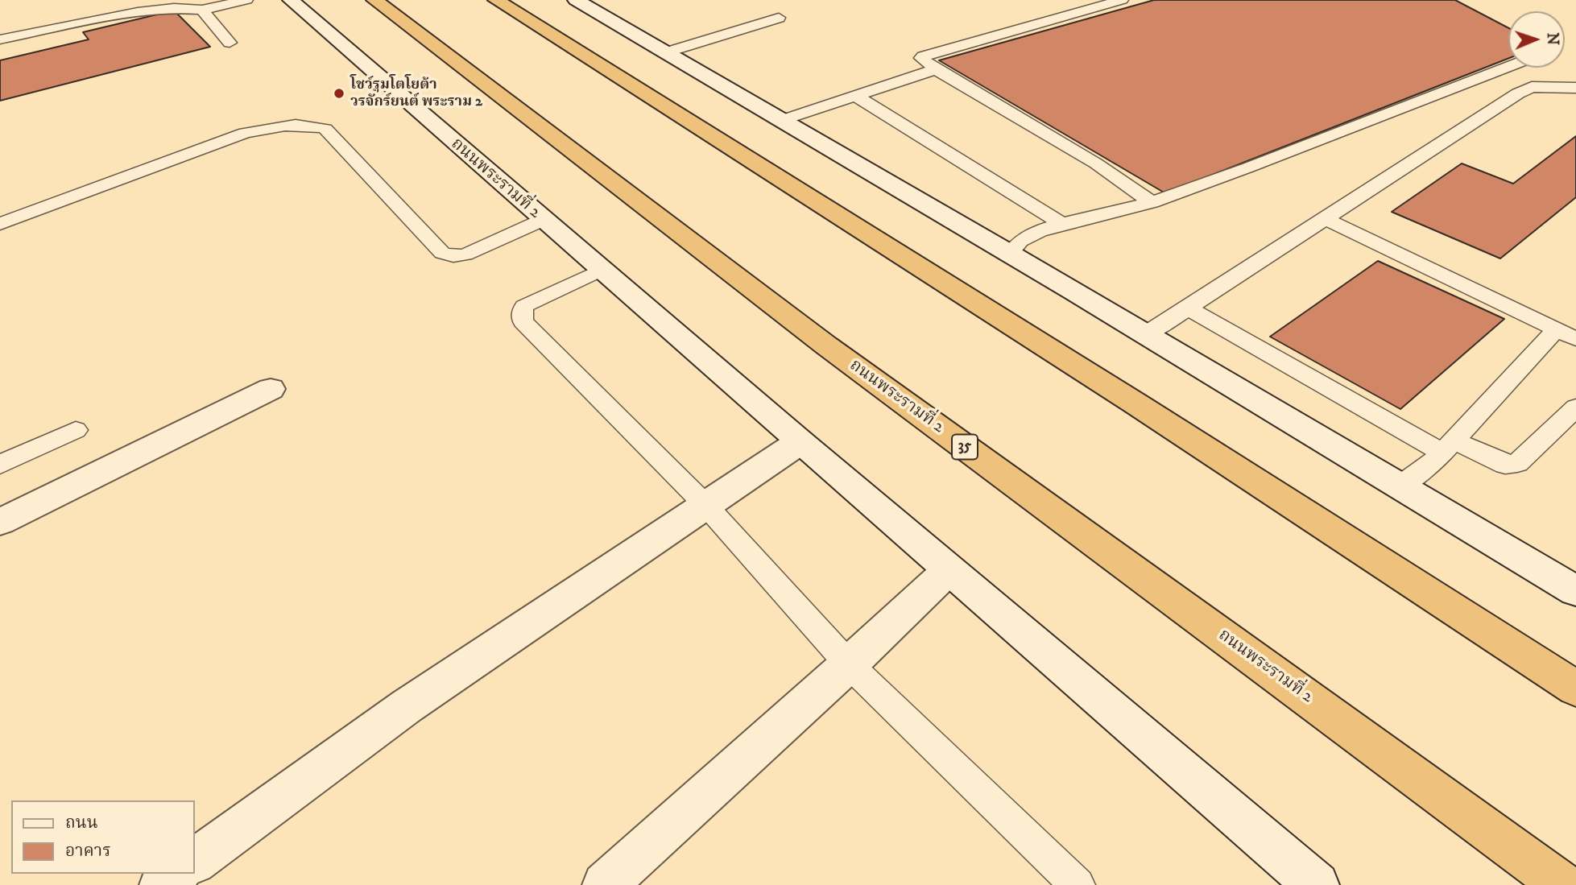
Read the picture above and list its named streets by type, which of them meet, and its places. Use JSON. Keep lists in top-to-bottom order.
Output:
{
  "streets": {
    "highway": ["ถนนพระรามที่ 2", "35"]
  },
  "places": ["โชว์รูมโตโยต้า วรจักร์ยนต์ พระราม 2"],
  "legend": ["ถนน", "อาคาร"],
  "north": "right"
}
